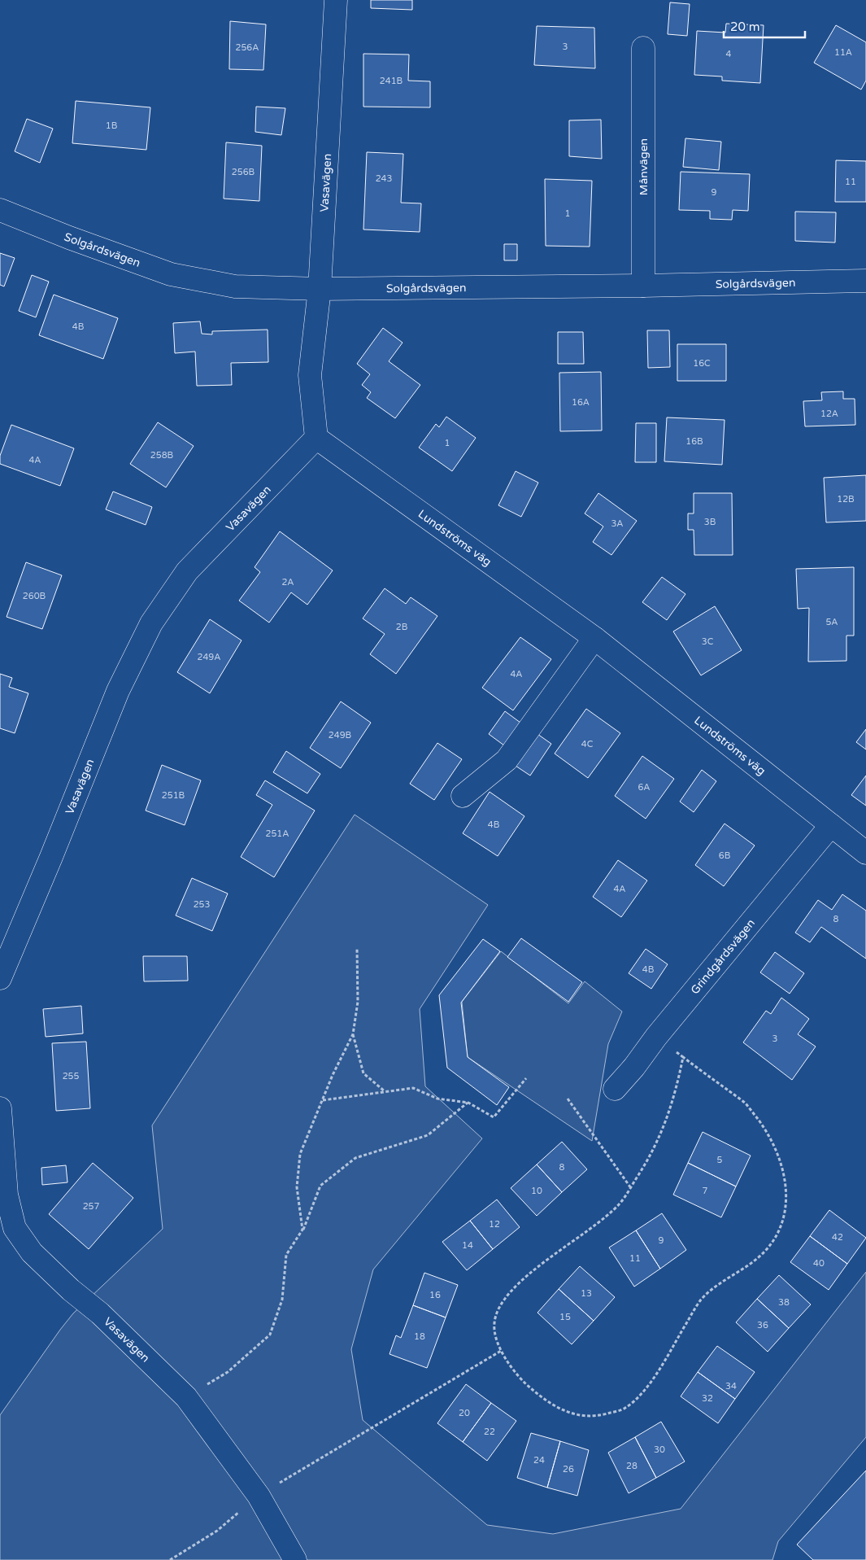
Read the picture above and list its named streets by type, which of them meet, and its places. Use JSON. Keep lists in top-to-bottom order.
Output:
{
  "streets": {
    "street": [
      "Månvägen",
      "Vasavägen",
      "Solgårdsvägen",
      "Lundströms väg",
      "Grindgårdsvägen"
    ]
  },
  "crossings": [
    ["Månvägen", "Solgårdsvägen"],
    ["Vasavägen", "Solgårdsvägen"],
    ["Vasavägen", "Lundströms väg"],
    ["Lundströms väg", "Grindgårdsvägen"]
  ],
  "house_numbers": [
    "3",
    "256A",
    "11A",
    "4",
    "241B",
    "1B",
    "256B",
    "243",
    "11",
    "9",
    "1",
    "4B",
    "16C",
    "16A",
    "12A",
    "16B",
    "1",
    "258B",
    "4A",
    "12B",
    "3B",
    "3A",
    "2A",
    "260B",
    "5A",
    "2B",
    "3C",
    "249A",
    "4A",
    "249B",
    "4C",
    "6A",
    "251B",
    "4B",
    "251A",
    "6B",
    "4A",
    "253",
    "8",
    "4B",
    "3",
    "255",
    "5",
    "8",
    "10",
    "7",
    "257",
    "12",
    "42",
    "9",
    "14",
    "11",
    "40",
    "13",
    "16",
    "38",
    "15",
    "36",
    "18",
    "34",
    "32",
    "20",
    "22",
    "30",
    "24",
    "28",
    "26"
  ],
  "scale_bar": "20 m"
}
